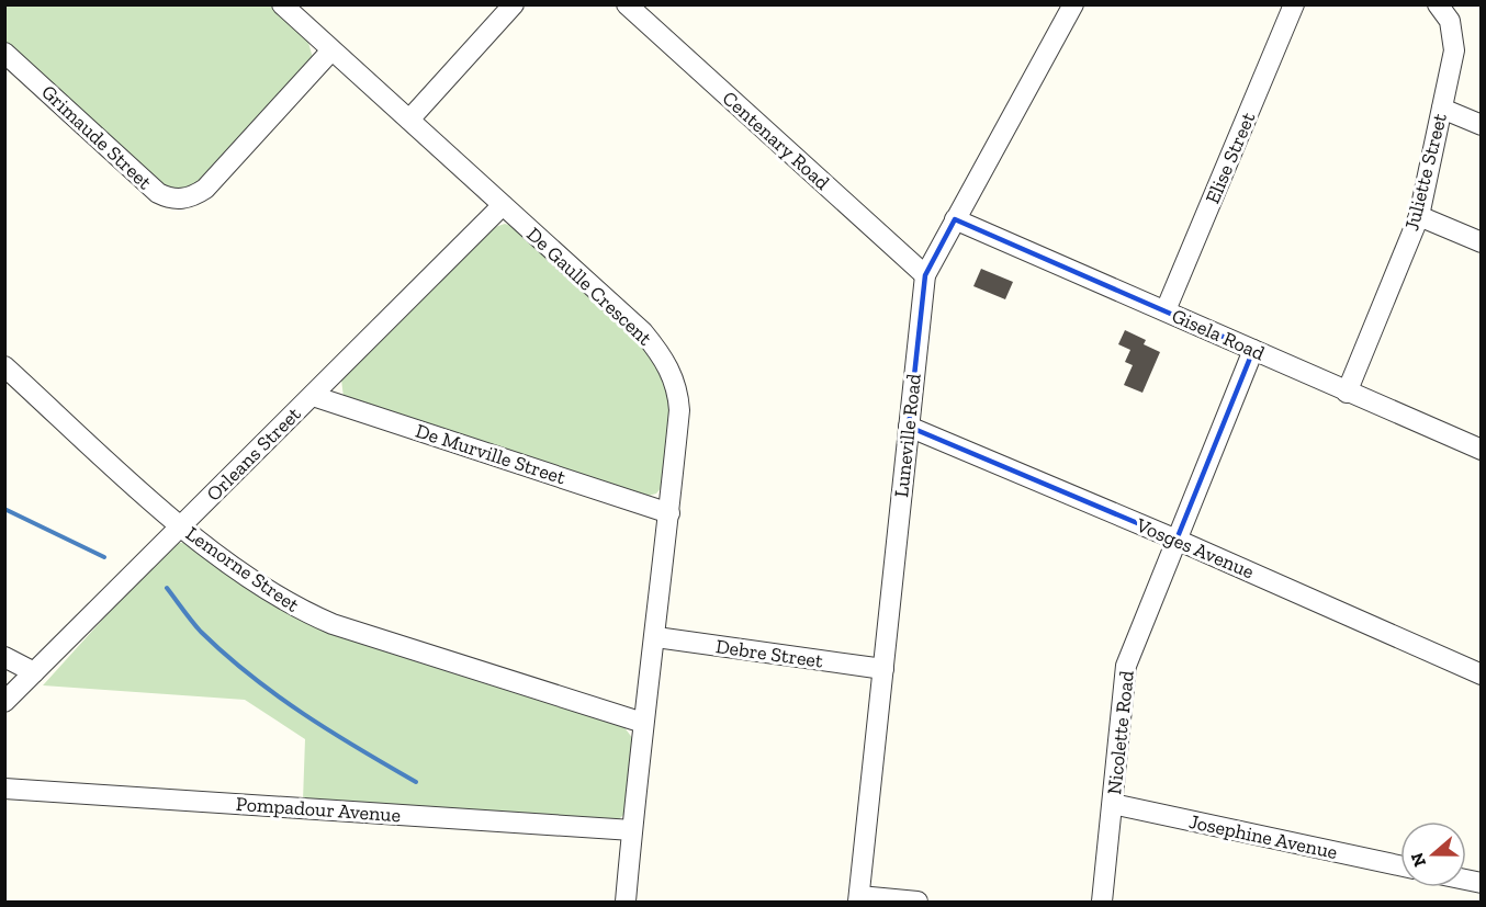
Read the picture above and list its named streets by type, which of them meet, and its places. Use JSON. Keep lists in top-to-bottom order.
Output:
{
  "streets": {
    "street": [
      "Grimaude Street",
      "Centenary Road",
      "Elise Street",
      "Juliette Street",
      "De Gaulle Crescent",
      "Gisela Road",
      "Luneville Road",
      "Orleans Street",
      "De Murville Street",
      "Vosges Avenue",
      "Lemorne Street",
      "Debre Street",
      "Nicolette Road",
      "Pompadour Avenue",
      "Josephine Avenue"
    ]
  },
  "crossings": [
    ["Grimaude Street", "De Gaulle Crescent"],
    ["Centenary Road", "Luneville Road"],
    ["Elise Street", "Gisela Road"],
    ["Juliette Street", "Gisela Road"],
    ["De Gaulle Crescent", "Orleans Street"],
    ["De Gaulle Crescent", "De Murville Street"],
    ["De Gaulle Crescent", "Lemorne Street"],
    ["De Gaulle Crescent", "Debre Street"],
    ["De Gaulle Crescent", "Pompadour Avenue"],
    ["Gisela Road", "Luneville Road"],
    ["Gisela Road", "Nicolette Road"],
    ["Luneville Road", "Vosges Avenue"],
    ["Luneville Road", "Debre Street"],
    ["Orleans Street", "De Murville Street"],
    ["Orleans Street", "Lemorne Street"],
    ["Vosges Avenue", "Nicolette Road"],
    ["Nicolette Road", "Josephine Avenue"]
  ],
  "north": "left"
}
